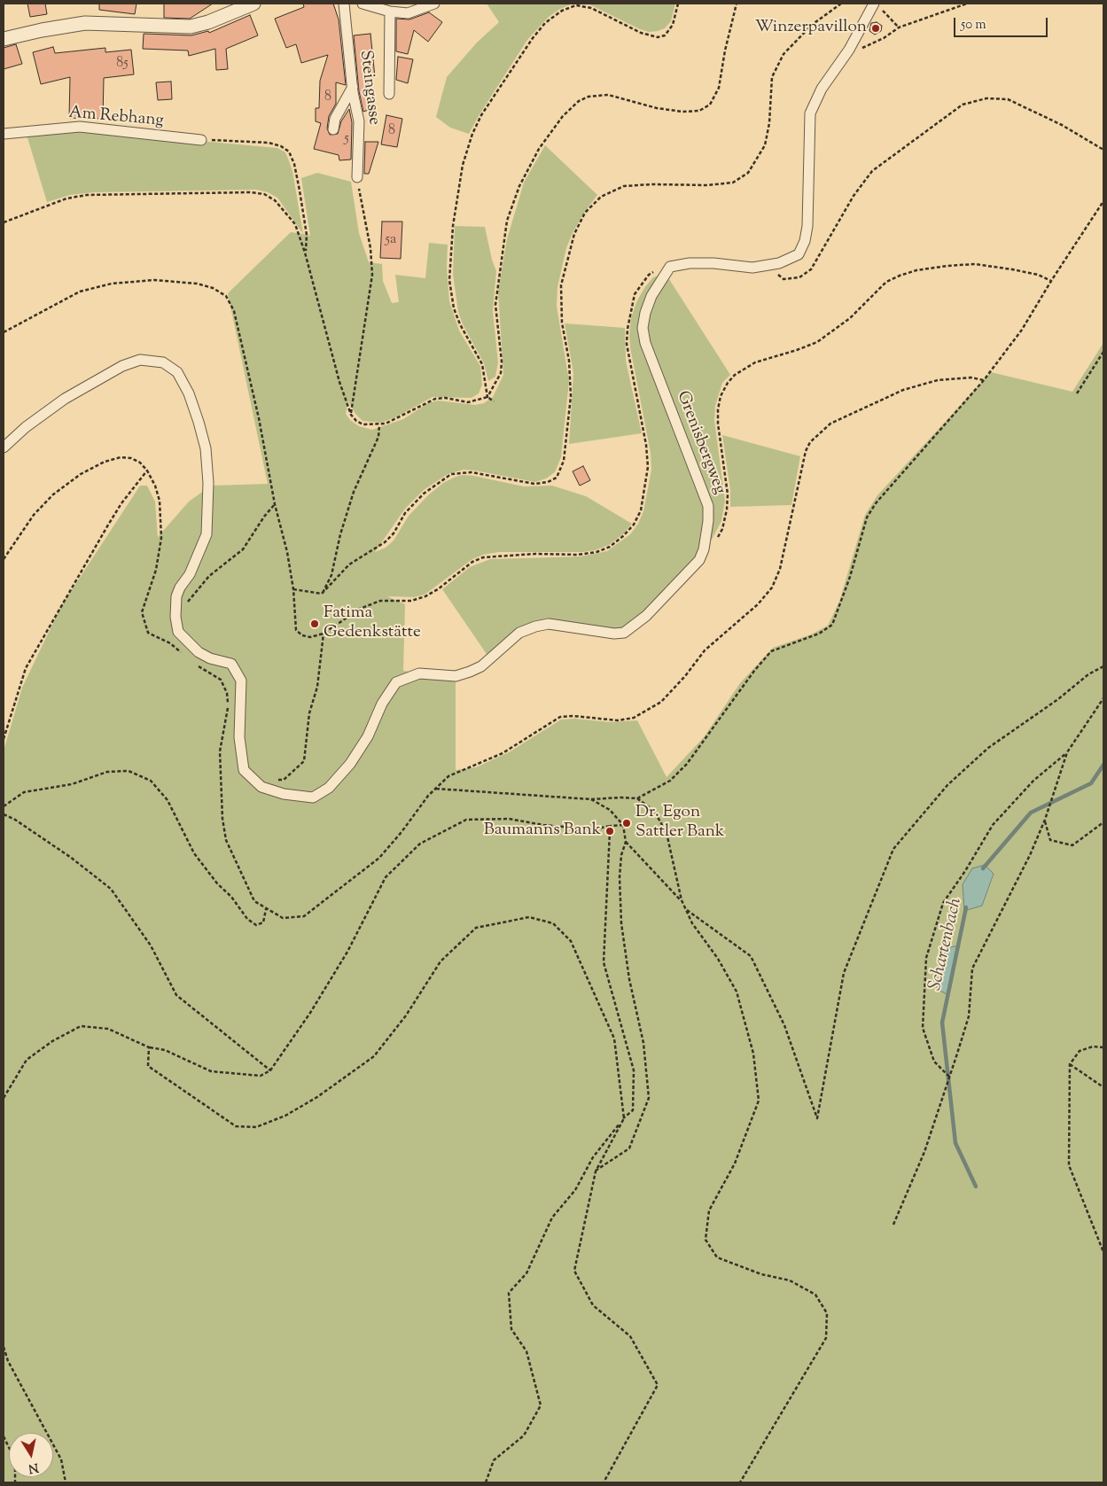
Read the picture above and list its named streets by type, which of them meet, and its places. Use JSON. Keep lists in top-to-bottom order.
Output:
{
  "streets": {
    "street": ["Steingasse", "Am Rebhang", "Grenisbergweg"]
  },
  "water": ["Schartenbach"],
  "places": [
    "Winzerpavillon",
    "Fatima Gedenkstätte",
    "Dr. Egon Sattler Bank",
    "Baumanns Bank"
  ],
  "house_numbers": [
    "85",
    "8",
    "8",
    "5",
    "5a"
  ],
  "scale_bar": "50 m",
  "north": "bottom"
}
